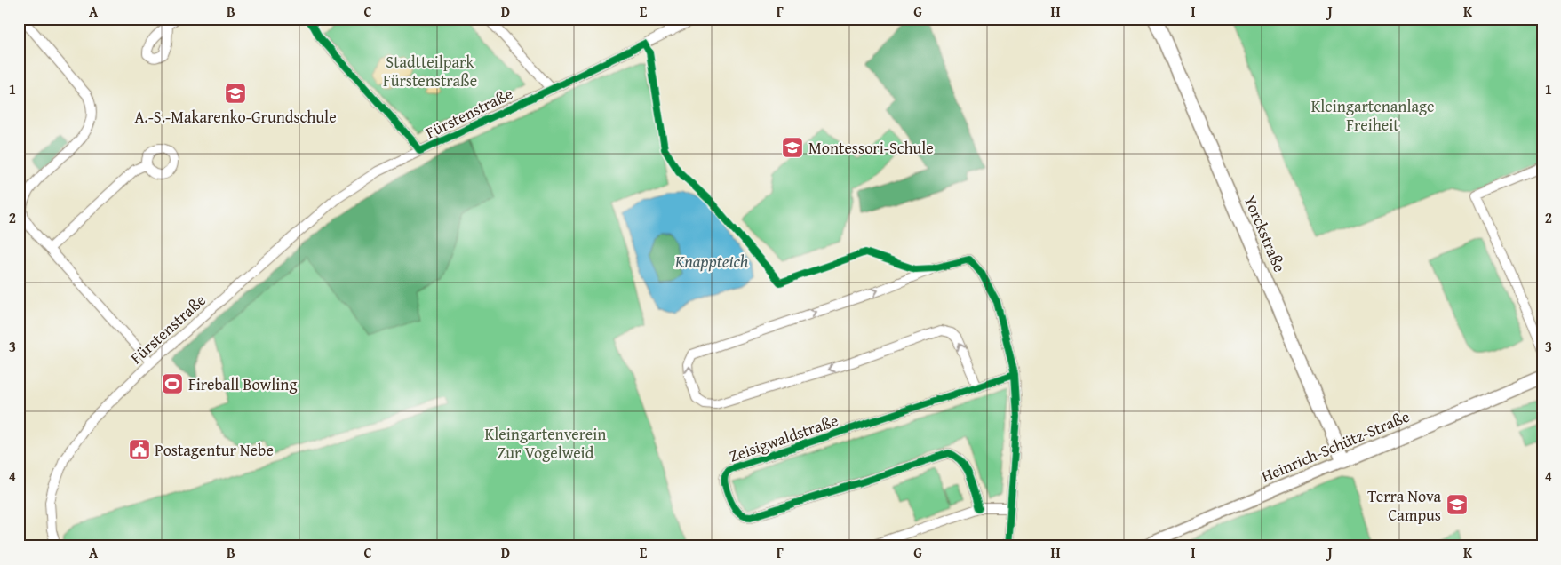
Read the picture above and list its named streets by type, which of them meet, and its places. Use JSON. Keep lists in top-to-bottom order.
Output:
{
  "streets": {
    "main road": ["Yorckstraße", "Heinrich-Schütz-Straße"],
    "street": ["Fürstenstraße", "Zeisigwaldstraße"]
  },
  "crossings": [
    ["Yorckstraße", "Heinrich-Schütz-Straße"]
  ],
  "water": ["Knappteich"],
  "parks": ["Stadtteilpark Fürstenstraße", "Kleingartenanlage Freiheit", "Kleingartenverein Zur Vogelweid"],
  "places": {
    "school or university": ["A.-S.-Makarenko-Grundschule", "Montessori-Schule", "Terra Nova Campus"],
    "sports": ["Fireball Bowling"],
    "public building": ["Postagentur Nebe"]
  },
  "grid": {
    "columns": [
      "A",
      "B",
      "C",
      "D",
      "E",
      "F",
      "G",
      "H",
      "I",
      "J",
      "K"
    ],
    "rows": [
      "1",
      "2",
      "3",
      "4"
    ]
  }
}
